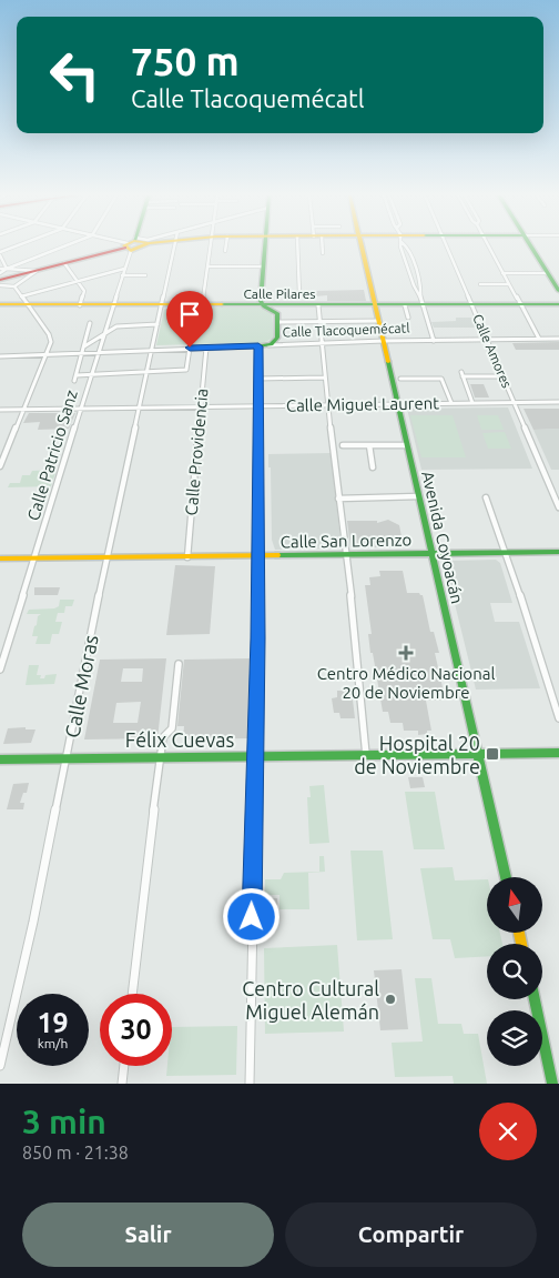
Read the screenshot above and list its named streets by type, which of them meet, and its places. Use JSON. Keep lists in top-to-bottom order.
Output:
{
  "streets": {
    "street": [
      "Calle Pilares",
      "Calle Tlacoquemécatl",
      "Calle Amores",
      "Calle Miguel Laurent",
      "Calle Providencia",
      "Calle Patricio Sanz",
      "Avenida Coyoacán",
      "Calle San Lorenzo",
      "Calle Moras",
      "Félix Cuevas"
    ]
  },
  "crossings": [
    ["Calle Pilares", "Calle Amores"],
    ["Calle Pilares", "Calle Patricio Sanz"],
    ["Calle Pilares", "Avenida Coyoacán"],
    ["Calle Pilares", "Calle Moras"],
    ["Calle Tlacoquemécatl", "Calle Amores"],
    ["Calle Tlacoquemécatl", "Calle Providencia"],
    ["Calle Tlacoquemécatl", "Calle Patricio Sanz"],
    ["Calle Tlacoquemécatl", "Avenida Coyoacán"],
    ["Calle Tlacoquemécatl", "Calle Moras"],
    ["Calle Amores", "Calle Miguel Laurent"],
    ["Calle Miguel Laurent", "Calle Providencia"],
    ["Calle Miguel Laurent", "Calle Patricio Sanz"],
    ["Calle Miguel Laurent", "Avenida Coyoacán"],
    ["Calle Miguel Laurent", "Calle Moras"],
    ["Calle Providencia", "Calle San Lorenzo"],
    ["Calle Patricio Sanz", "Calle San Lorenzo"],
    ["Avenida Coyoacán", "Calle San Lorenzo"],
    ["Avenida Coyoacán", "Félix Cuevas"],
    ["Calle San Lorenzo", "Calle Moras"],
    ["Calle Moras", "Félix Cuevas"]
  ],
  "places": {
    "health": ["Centro Médico Nacional 20 de Noviembre"],
    "transit": ["Hospital 20 de Noviembre"],
    "other": ["Centro Cultural Miguel Alemán"]
  },
  "north": "top",
  "page": {
    "turn": ["750 m", "Calle Tlacoquemécatl"],
    "speed": "19 km/h",
    "limit": "30",
    "heading": ["3 min", "850 m · 21:38"],
    "buttons": ["Salir", "Compartir"]
  }
}
